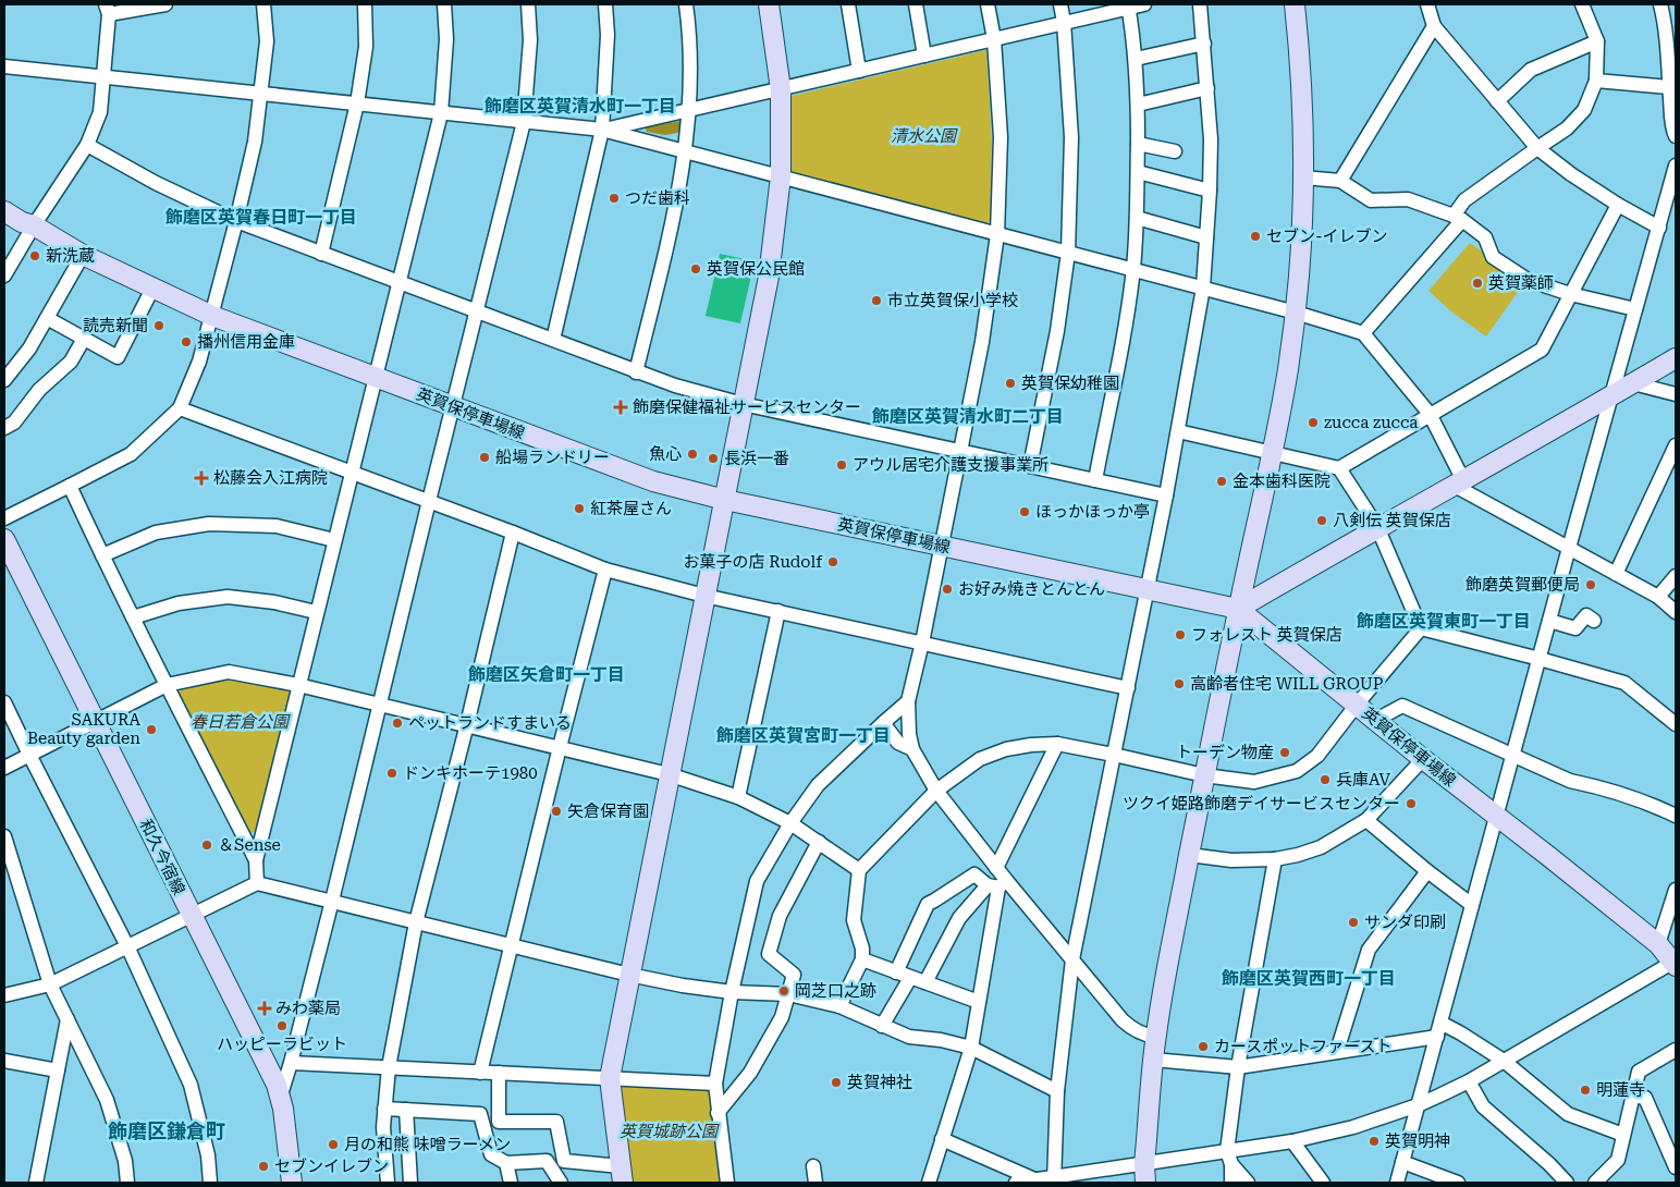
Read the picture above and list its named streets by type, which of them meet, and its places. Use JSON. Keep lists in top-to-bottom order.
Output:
{
  "streets": {
    "street": ["英賀保停車場線", "和久今宿線"]
  },
  "districts": [
    "飾磨区英賀清水町一丁目",
    "飾磨区英賀春日町一丁目",
    "飾磨区英賀清水町二丁目",
    "飾磨区英賀東町一丁目",
    "飾磨区矢倉町一丁目",
    "飾磨区英賀宮町一丁目",
    "飾磨区英賀西町一丁目",
    "飾磨区鎌倉町"
  ],
  "parks": ["清水公園", "春日若倉公園", "英賀城跡公園"],
  "places": {
    "other": [
      "つだ歯科",
      "セブン-イレブン",
      "新洗蔵",
      "英賀保公民館",
      "英賀薬師",
      "市立英賀保小学校",
      "読売新聞",
      "播州信用金庫",
      "英賀保幼稚園",
      "zucca zucca",
      "魚心",
      "船場ランドリー",
      "長浜一番",
      "アウル居宅介護支援事業所",
      "金本歯科医院",
      "紅茶屋さん",
      "ほっかほっか亭",
      "八剣伝 英賀保店",
      "お菓子の店 Rudolf",
      "飾磨英賀郵便局",
      "お好み焼きとんとん",
      "フォレスト 英賀保店",
      "高齢者住宅 WILL GROUP",
      "ペットランドすまいる",
      "SAKURA Beauty garden",
      "トーデン物産",
      "ドンキホーテ1980",
      "兵庫AV",
      "ツクイ姫路飾磨デイサービスセンター",
      "矢倉保育園",
      "＆Sense",
      "サンダ印刷",
      "岡芝口之跡",
      "ハッピーラビット",
      "カースポットファースト",
      "英賀神社",
      "明蓮寺",
      "英賀明神",
      "月の和熊 味噌ラーメン",
      "セブンイレブン"
    ],
    "health": ["飾磨保健福祉サービスセンター", "松藤会入江病院", "みわ薬局"]
  }
}
